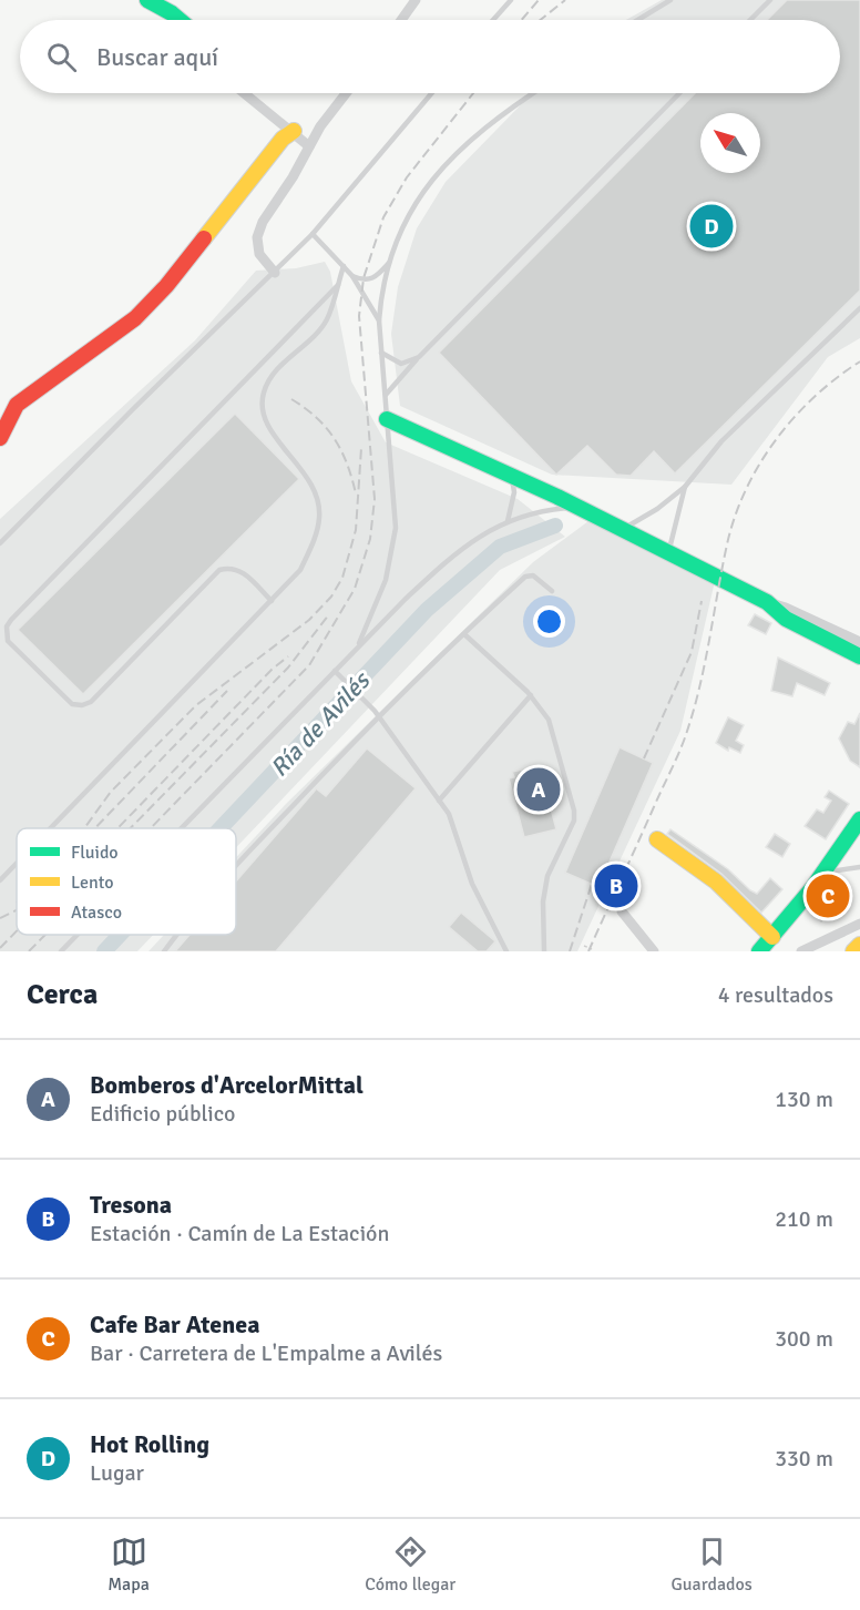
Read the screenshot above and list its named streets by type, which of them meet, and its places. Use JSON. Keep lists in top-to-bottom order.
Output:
{
  "water": ["Ría de Avilés"],
  "legend": ["Fluido", "Lento", "Atasco"],
  "north": "top left",
  "page": {
    "search": "Buscar aquí",
    "pins": [
      "D",
      "A",
      "B",
      "C"
    ],
    "heading": ["Cerca", "4 resultados"],
    "list": [
      {
        "mark": "A",
        "name": "Bomberos d'ArcelorMittal",
        "note": "Edificio público",
        "value": "130 m"
      },
      {
        "mark": "B",
        "name": "Tresona",
        "note": "Estación · Camín de La Estación",
        "value": "210 m"
      },
      {
        "mark": "C",
        "name": "Cafe Bar Atenea",
        "note": "Bar · Carretera de L'Empalme a Avilés",
        "value": "300 m"
      },
      {
        "mark": "D",
        "name": "Hot Rolling",
        "note": "Lugar",
        "value": "330 m"
      }
    ],
    "nav": ["Mapa", "Cómo llegar", "Guardados"]
  }
}
